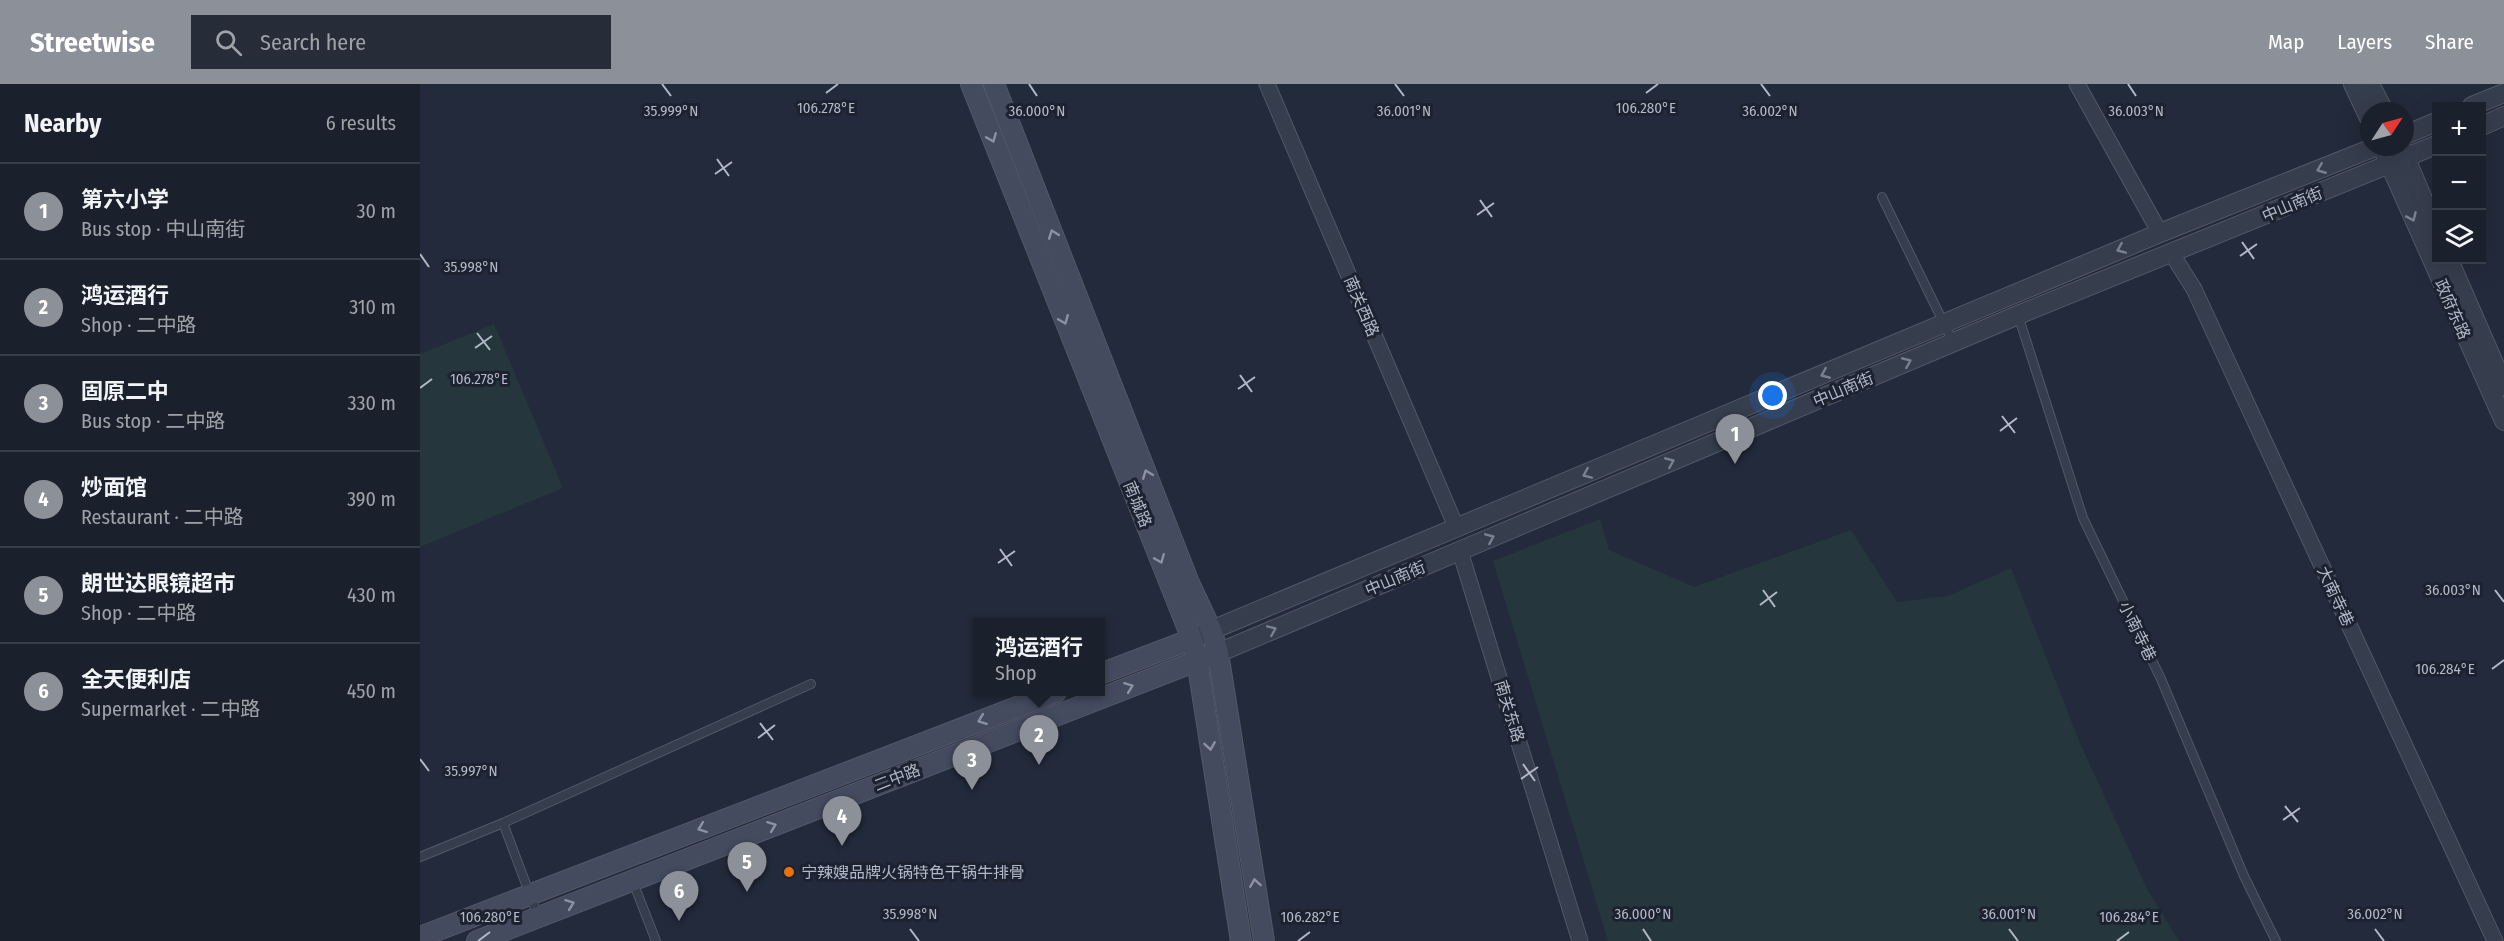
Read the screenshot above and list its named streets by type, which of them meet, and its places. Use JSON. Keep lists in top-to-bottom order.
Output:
{
  "streets": {
    "main road": ["南城路", "二中路"],
    "street": [
      "中山南街",
      "南关西路",
      "政府东路",
      "大南寺巷",
      "南关东路"
    ],
    "lane": ["小南寺巷"]
  },
  "crossings": [
    ["中山南街", "南关西路"],
    ["中山南街", "南城路"],
    ["中山南街", "大南寺巷"],
    ["中山南街", "小南寺巷"],
    ["中山南街", "南关东路"],
    ["中山南街", "二中路"],
    ["南城路", "二中路"]
  ],
  "places": ["宁辣嫂品牌火锅特色干锅牛排骨"],
  "north": "top right",
  "page": {
    "header": "Streetwise",
    "search": "Search here",
    "nav": ["Map", "Layers", "Share"],
    "heading": ["Nearby", "6 results"],
    "map_buttons": ["+", "−"],
    "list": [
      {
        "mark": "1",
        "name": "第六小学",
        "note": "Bus stop · 中山南街",
        "value": "30 m"
      },
      {
        "mark": "2",
        "name": "鸿运酒行",
        "note": "Shop · 二中路",
        "value": "310 m"
      },
      {
        "mark": "3",
        "name": "固原二中",
        "note": "Bus stop · 二中路",
        "value": "330 m"
      },
      {
        "mark": "4",
        "name": "炒面馆",
        "note": "Restaurant · 二中路",
        "value": "390 m"
      },
      {
        "mark": "5",
        "name": "朗世达眼镜超市",
        "note": "Shop · 二中路",
        "value": "430 m"
      },
      {
        "mark": "6",
        "name": "全天便利店",
        "note": "Supermarket · 二中路",
        "value": "450 m"
      }
    ],
    "pins": [
      "1",
      "2",
      "3",
      "4",
      "5",
      "6"
    ],
    "popup": ["鸿运酒行", "Shop"]
  },
  "coordinates": [
    "106.278°E",
    "106.280°E",
    "35.999°N",
    "36.000°N",
    "36.001°N",
    "36.002°N",
    "36.003°N",
    "35.998°N",
    "106.284°E",
    "35.997°N",
    "106.282°E"
  ]
}
